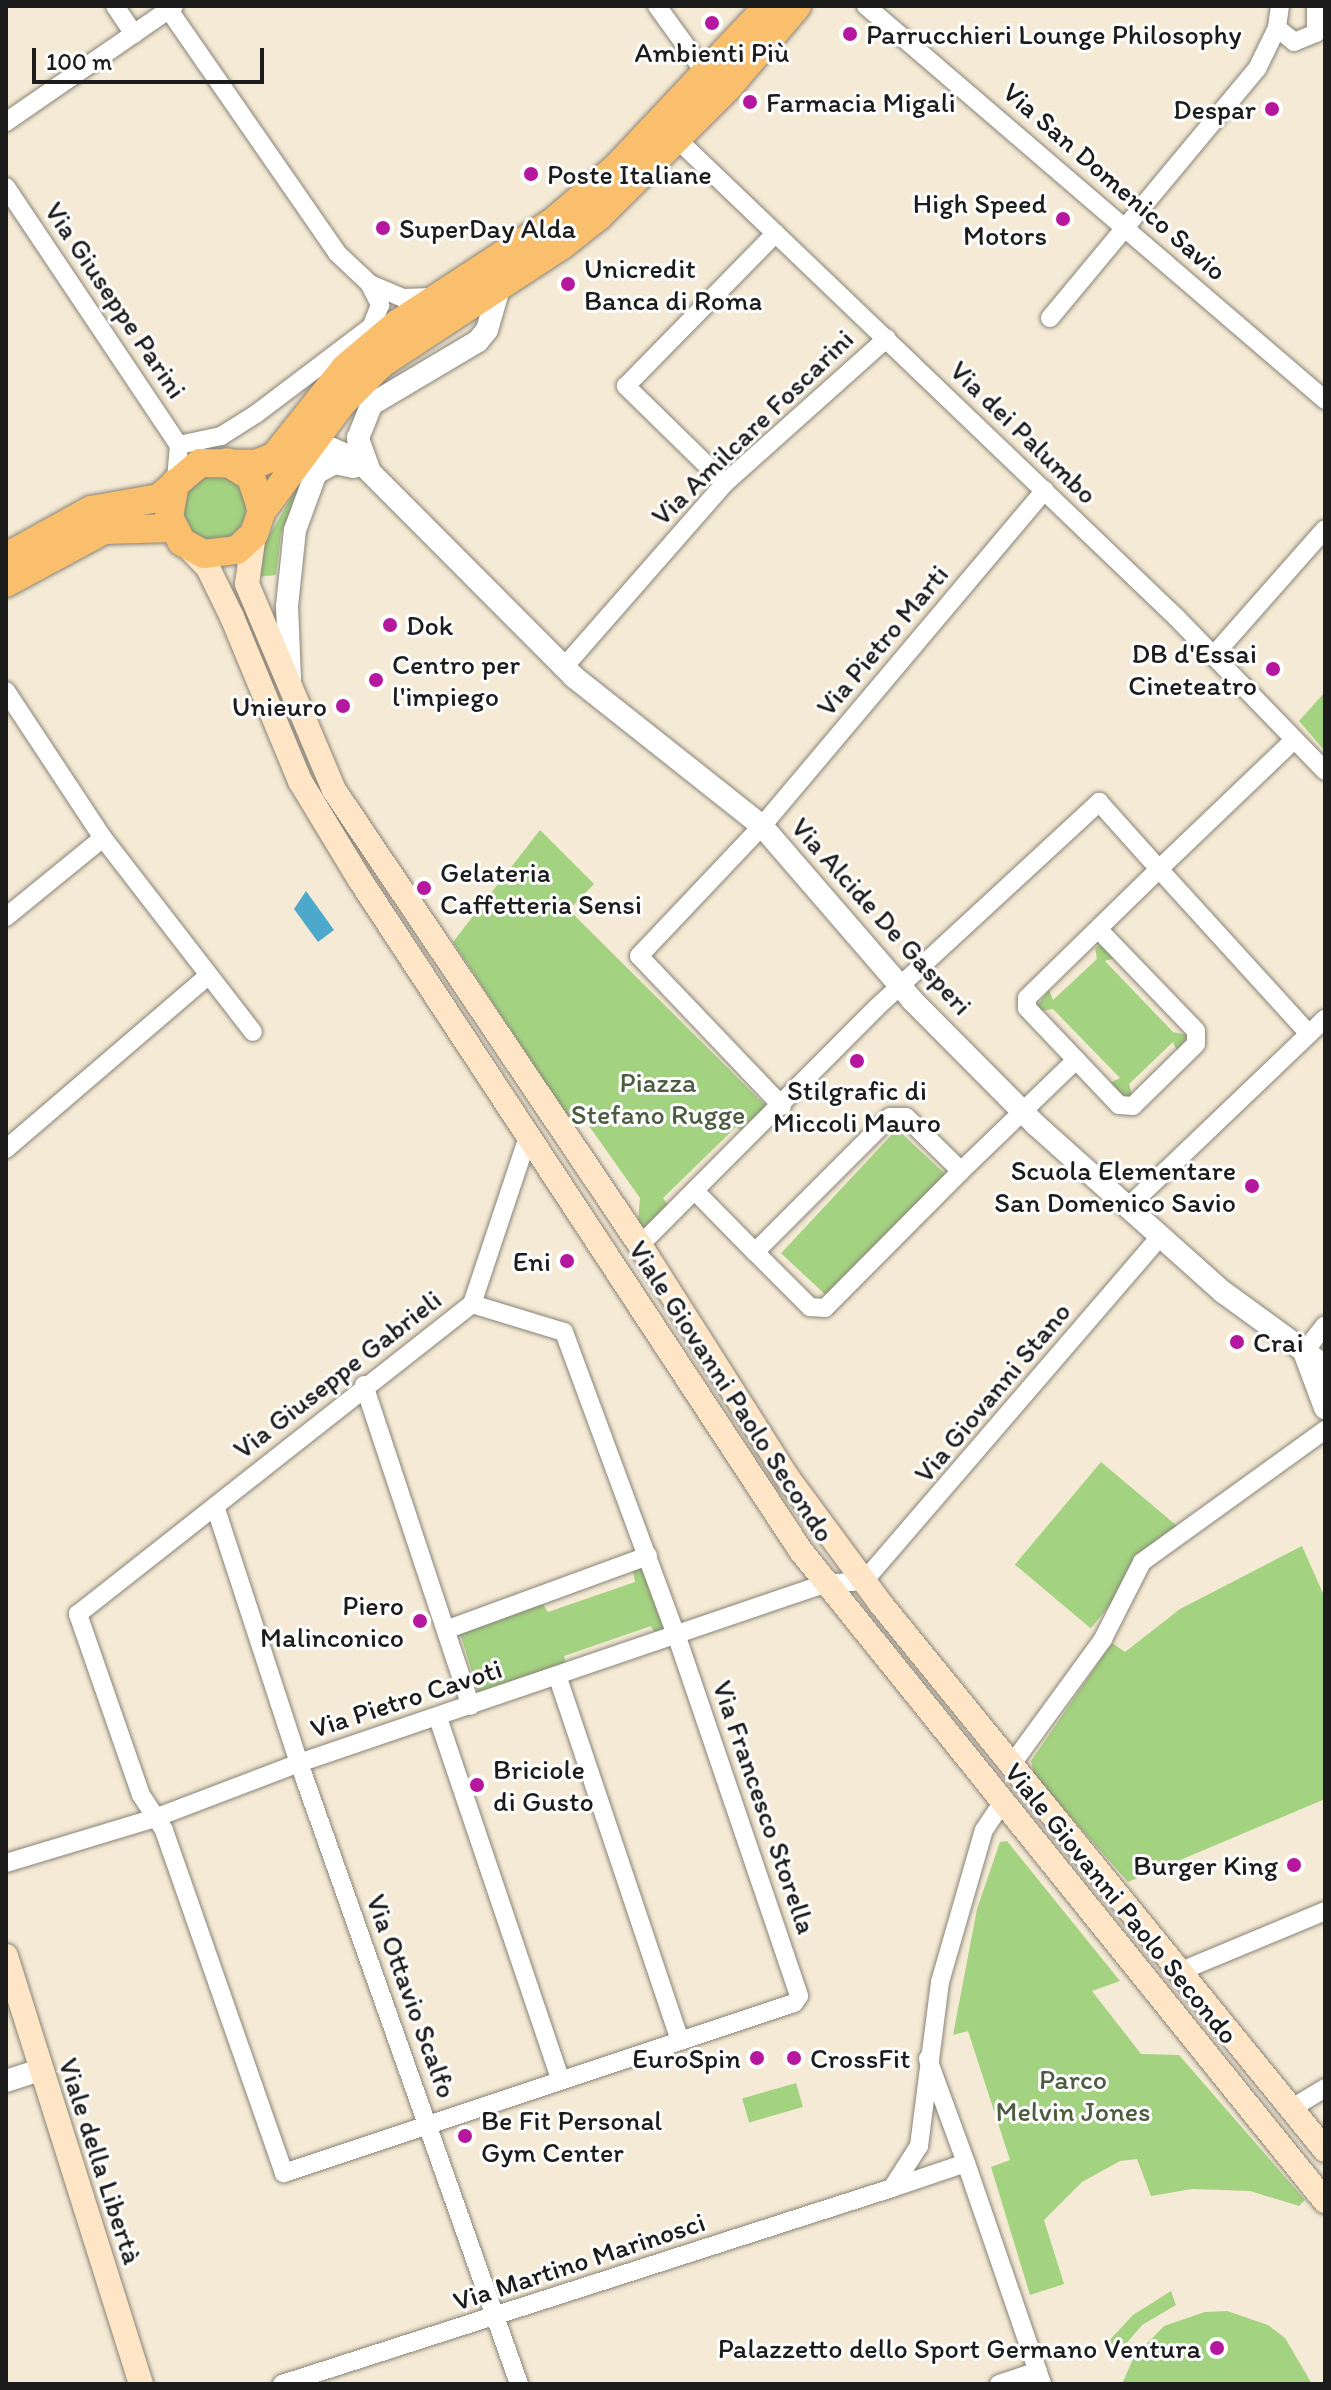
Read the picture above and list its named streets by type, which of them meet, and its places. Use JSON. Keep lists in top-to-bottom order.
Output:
{
  "streets": {
    "main road": ["Viale Giovanni Paolo Secondo", "Viale della Libertà"],
    "street": [
      "Via San Domenico Savio",
      "Via Giuseppe Parini",
      "Via Amilcare Foscarini",
      "Via dei Palumbo",
      "Via Pietro Marti",
      "Via Alcide De Gasperi",
      "Via Giuseppe Gabrieli",
      "Via Giovanni Stano",
      "Via Pietro Cavoti",
      "Via Francesco Storella",
      "Via Ottavio Scalfo",
      "Via Martino Marinosci"
    ]
  },
  "crossings": [
    ["Via Amilcare Foscarini", "Via dei Palumbo"],
    ["Via Amilcare Foscarini", "Via Alcide De Gasperi"],
    ["Via dei Palumbo", "Via Pietro Marti"],
    ["Via Pietro Marti", "Via Alcide De Gasperi"],
    ["Via Alcide De Gasperi", "Via Giovanni Stano"],
    ["Via Giuseppe Gabrieli", "Via Pietro Cavoti"],
    ["Via Giuseppe Gabrieli", "Via Francesco Storella"],
    ["Via Giuseppe Gabrieli", "Via Ottavio Scalfo"],
    ["Viale Giovanni Paolo Secondo", "Via Giovanni Stano"],
    ["Viale Giovanni Paolo Secondo", "Via Pietro Cavoti"],
    ["Via Giovanni Stano", "Via Pietro Cavoti"],
    ["Via Pietro Cavoti", "Via Francesco Storella"],
    ["Via Pietro Cavoti", "Via Ottavio Scalfo"],
    ["Via Ottavio Scalfo", "Via Martino Marinosci"]
  ],
  "parks": ["Piazza Stefano Rugge", "Parco Melvin Jones"],
  "places": [
    "Ambienti Più",
    "Parrucchieri Lounge Philosophy",
    "Farmacia Migali",
    "Despar",
    "Poste Italiane",
    "High Speed Motors",
    "SuperDay Alda",
    "Unicredit Banca di Roma",
    "Dok",
    "DB d'Essai Cineteatro",
    "Centro per l'impiego",
    "Unieuro",
    "Gelateria Caffetteria Sensi",
    "Stilgrafic di Miccoli Mauro",
    "Scuola Elementare San Domenico Savio",
    "Eni",
    "Crai",
    "Piero Malinconico",
    "Briciole di Gusto",
    "Burger King",
    "EuroSpin",
    "CrossFit",
    "Be Fit Personal Gym Center",
    "Palazzetto dello Sport Germano Ventura"
  ],
  "scale_bar": "100 m"
}
